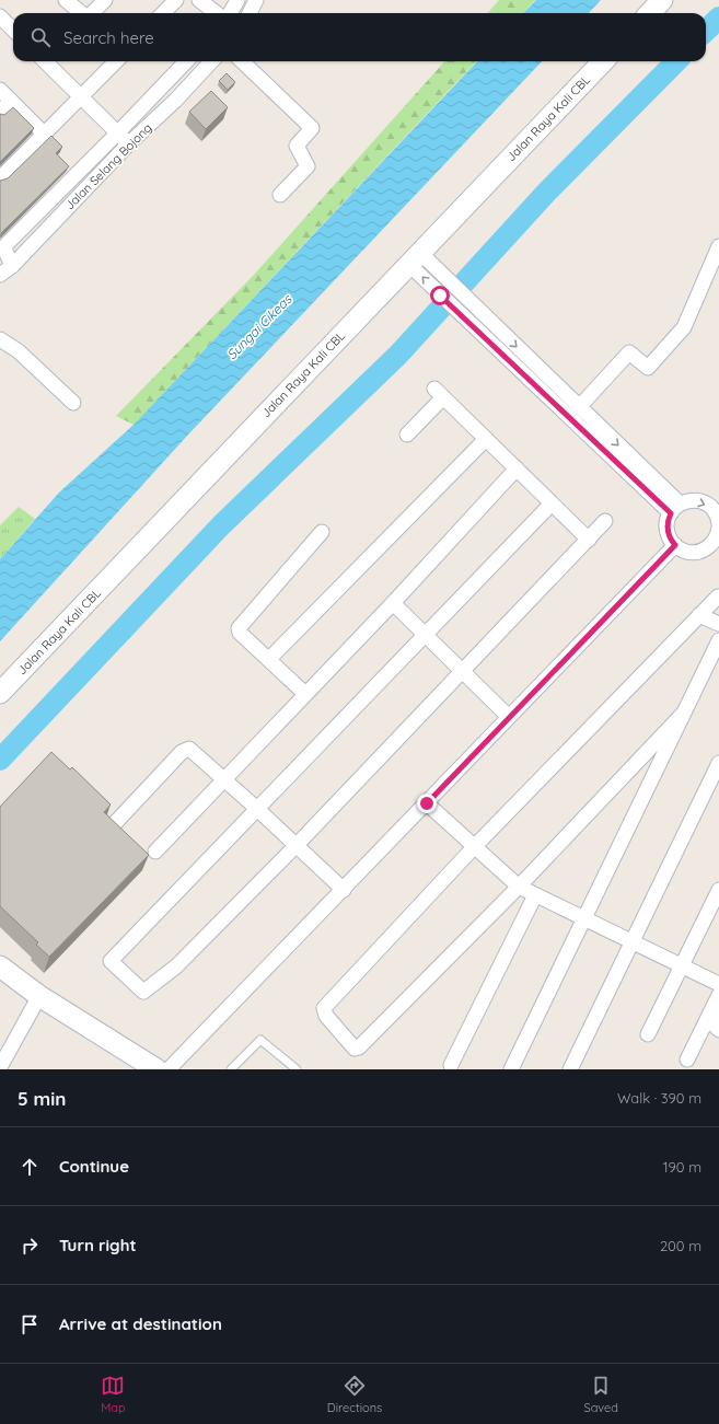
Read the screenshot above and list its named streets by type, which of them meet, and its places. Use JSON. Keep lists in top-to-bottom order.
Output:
{
  "streets": {
    "main road": ["Jalan Raya Kali CBL"],
    "street": ["Jalan Selang Bojong"]
  },
  "water": ["Sungai Cikeas"],
  "page": {
    "search": "Search here",
    "heading": ["5 min", "Walk · 390 m"],
    "list": [
      ["Continue", "190 m"],
      ["Turn right", "200 m"],
      "Arrive at destination"
    ],
    "nav": ["Map", "Directions", "Saved"]
  }
}
